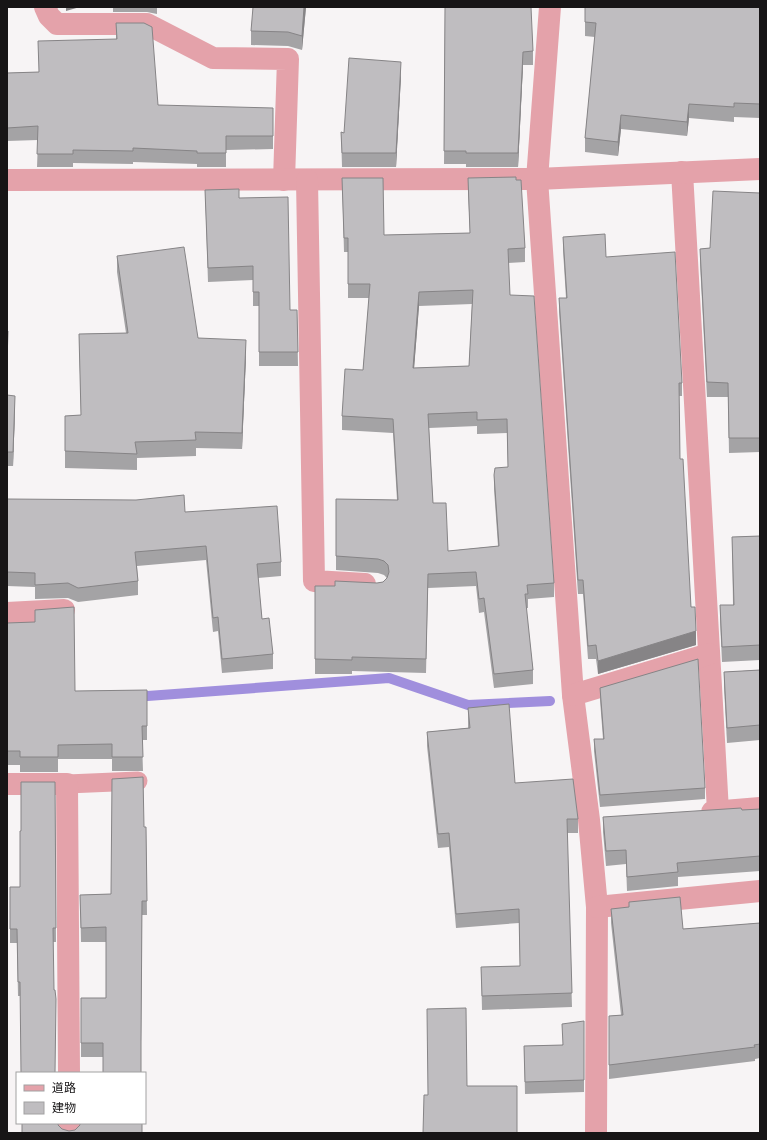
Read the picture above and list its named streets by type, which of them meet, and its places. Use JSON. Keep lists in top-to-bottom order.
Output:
{
  "legend": ["道路", "建物"]
}
